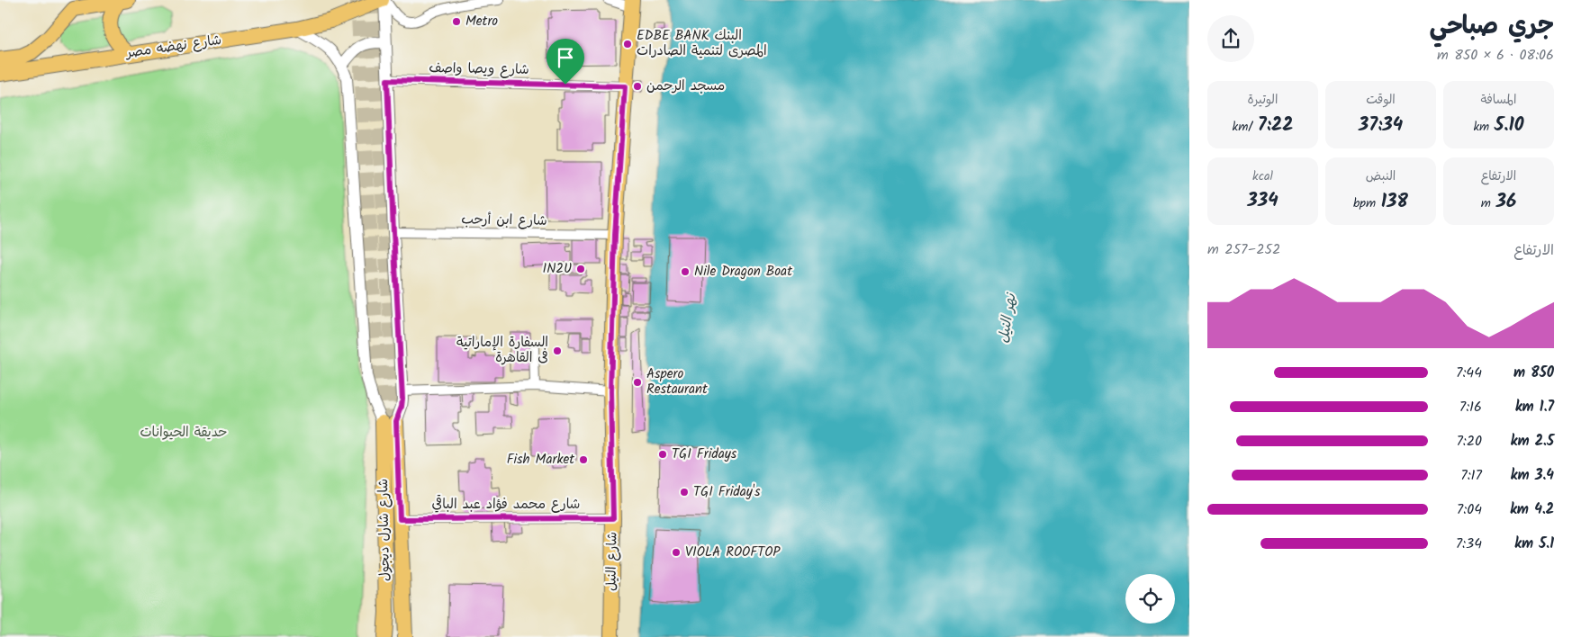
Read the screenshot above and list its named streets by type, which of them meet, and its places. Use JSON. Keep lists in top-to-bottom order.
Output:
{
  "streets": {
    "main road": ["شارع نهضه مصر", "شارع شارل ديجول", "شارع النيل"],
    "street": ["شارع ويصا واصف", "شارع ابن أرحب", "شارع محمد فؤاد عبد الباقي"]
  },
  "crossings": [
    ["شارع ويصا واصف", "شارع النيل"],
    ["شارع ابن أرحب", "شارع النيل"],
    ["شارع محمد فؤاد عبد الباقي", "شارع شارل ديجول"],
    ["شارع محمد فؤاد عبد الباقي", "شارع النيل"]
  ],
  "water": ["نهر النيل"],
  "parks": ["حديقة الحيوانات"],
  "places": [
    "Metro",
    "EDBE BANK البنك المصرى لتنمية الصادرات",
    "مسجد الرحمن",
    "IN2U",
    "Nile Dragon Boat",
    "السفارة الإماراتية فى القاهرة",
    "Aspero Restaurant",
    "TGI Fridays",
    "Fish Market",
    "TGI Friday's",
    "VIOLA ROOFTOP"
  ],
  "page": {
    "heading": ["جري صباحي", "08:06 · 6 × 850 m"],
    "stats": [
      ["المسافة", "5.10 km"],
      ["الوقت", "37:34"],
      ["الوتيرة", "7:22 /km"],
      ["الارتفاع", "36 m"],
      ["النبض", "138 bpm"],
      ["kcal", "334"]
    ],
    "chart": ["الارتفاع", "252–257 m"],
    "list": [
      {
        "name": "850 m",
        "note": "7:44"
      },
      {
        "name": "1.7 km",
        "note": "7:16"
      },
      {
        "name": "2.5 km",
        "note": "7:20"
      },
      {
        "name": "3.4 km",
        "note": "7:17"
      },
      {
        "name": "4.2 km",
        "note": "7:04"
      },
      {
        "name": "5.1 km",
        "note": "7:34"
      }
    ]
  }
}
